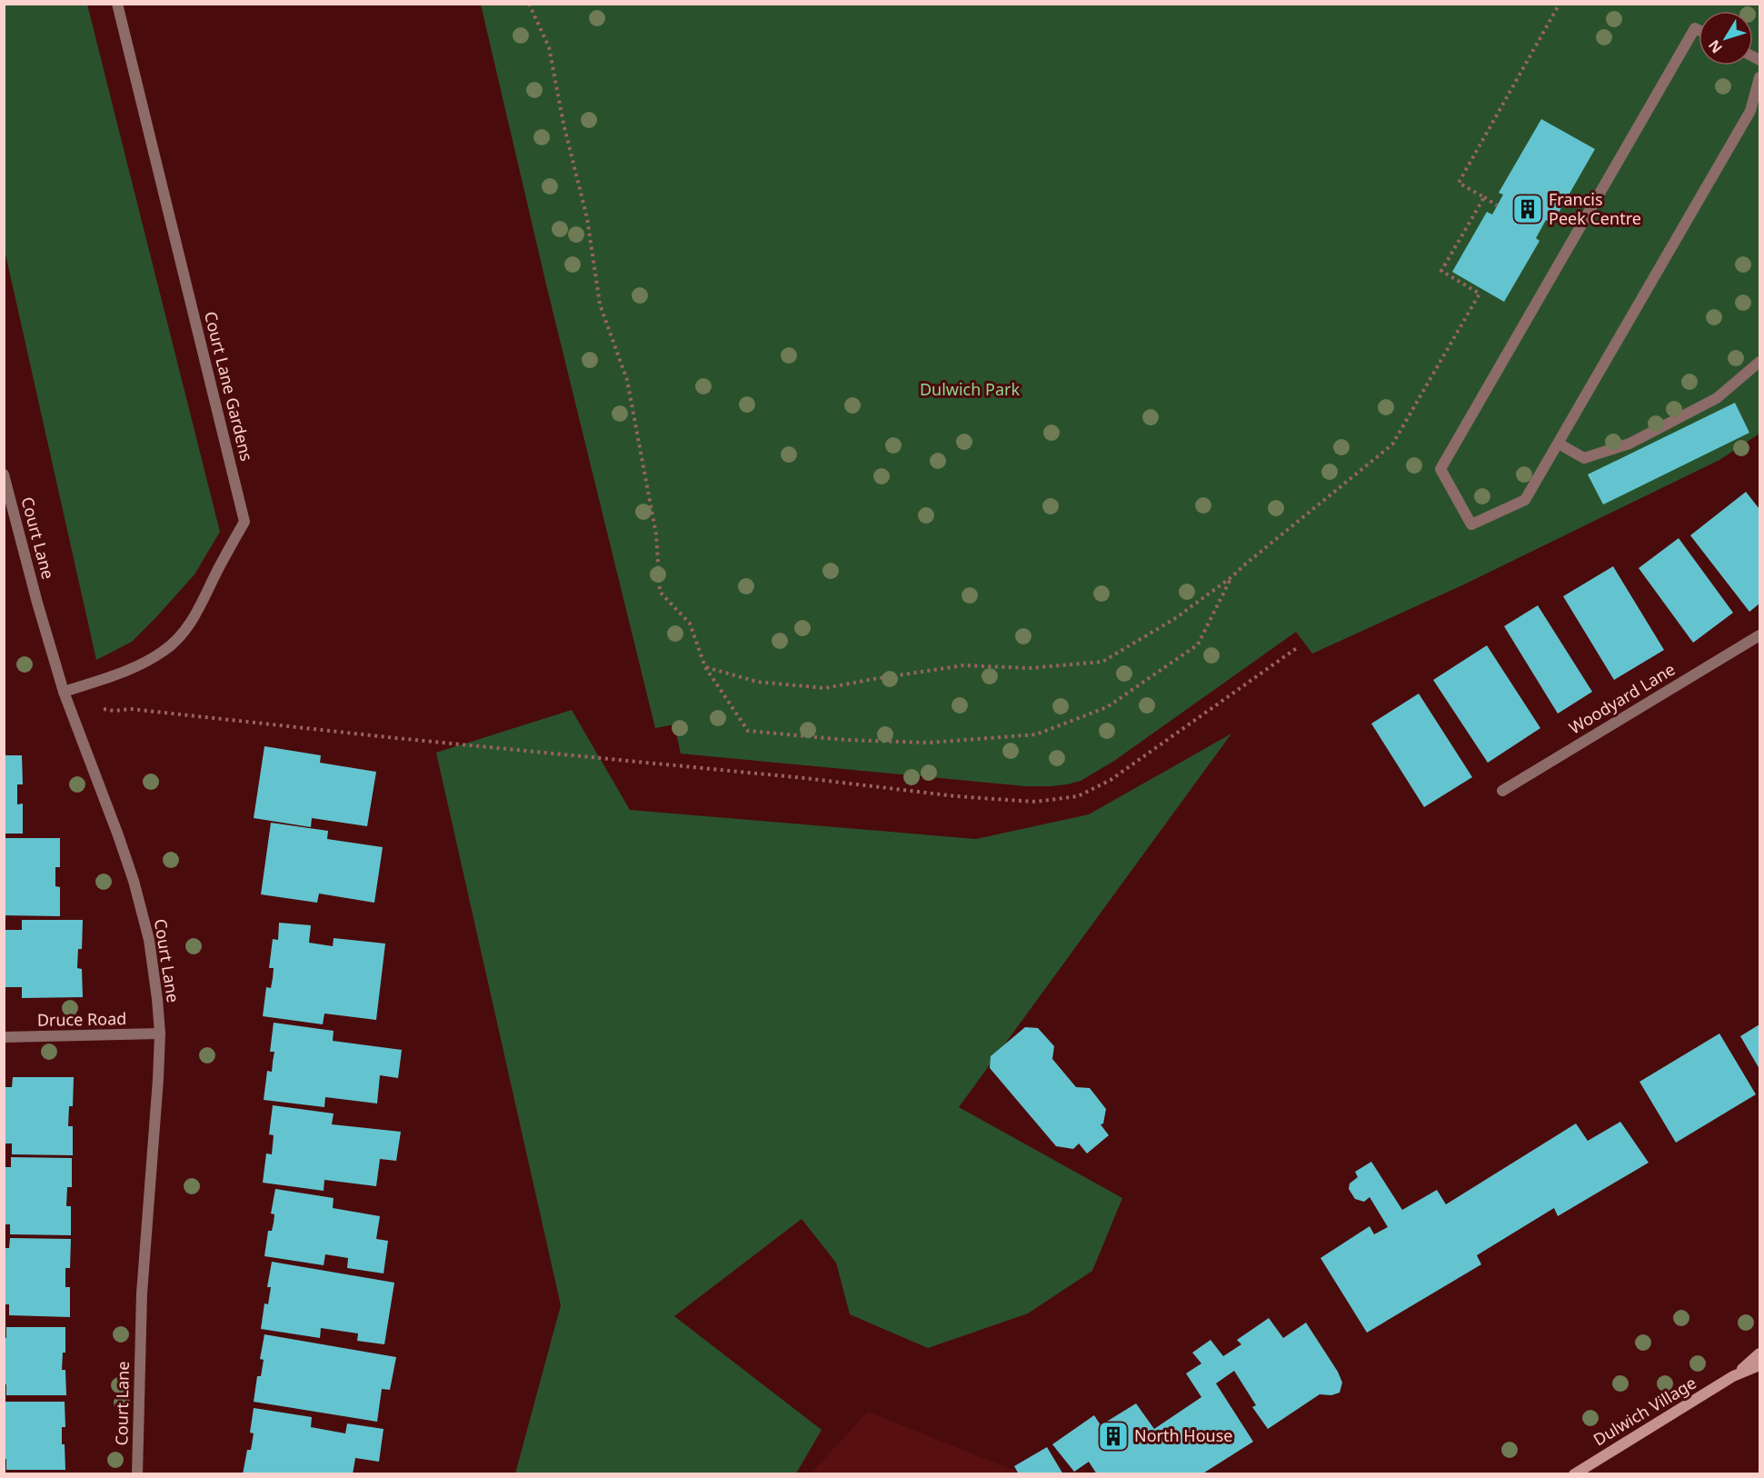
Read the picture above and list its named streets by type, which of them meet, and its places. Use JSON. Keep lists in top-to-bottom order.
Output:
{
  "streets": {
    "street": [
      "Court Lane Gardens",
      "Court Lane",
      "Woodyard Lane",
      "Druce Road",
      "Dulwich Village"
    ]
  },
  "crossings": [
    ["Court Lane Gardens", "Court Lane"],
    ["Court Lane", "Druce Road"]
  ],
  "parks": ["Dulwich Park"],
  "places": {
    "building": ["Francis Peek Centre", "North House"]
  },
  "north": "bottom left"
}
